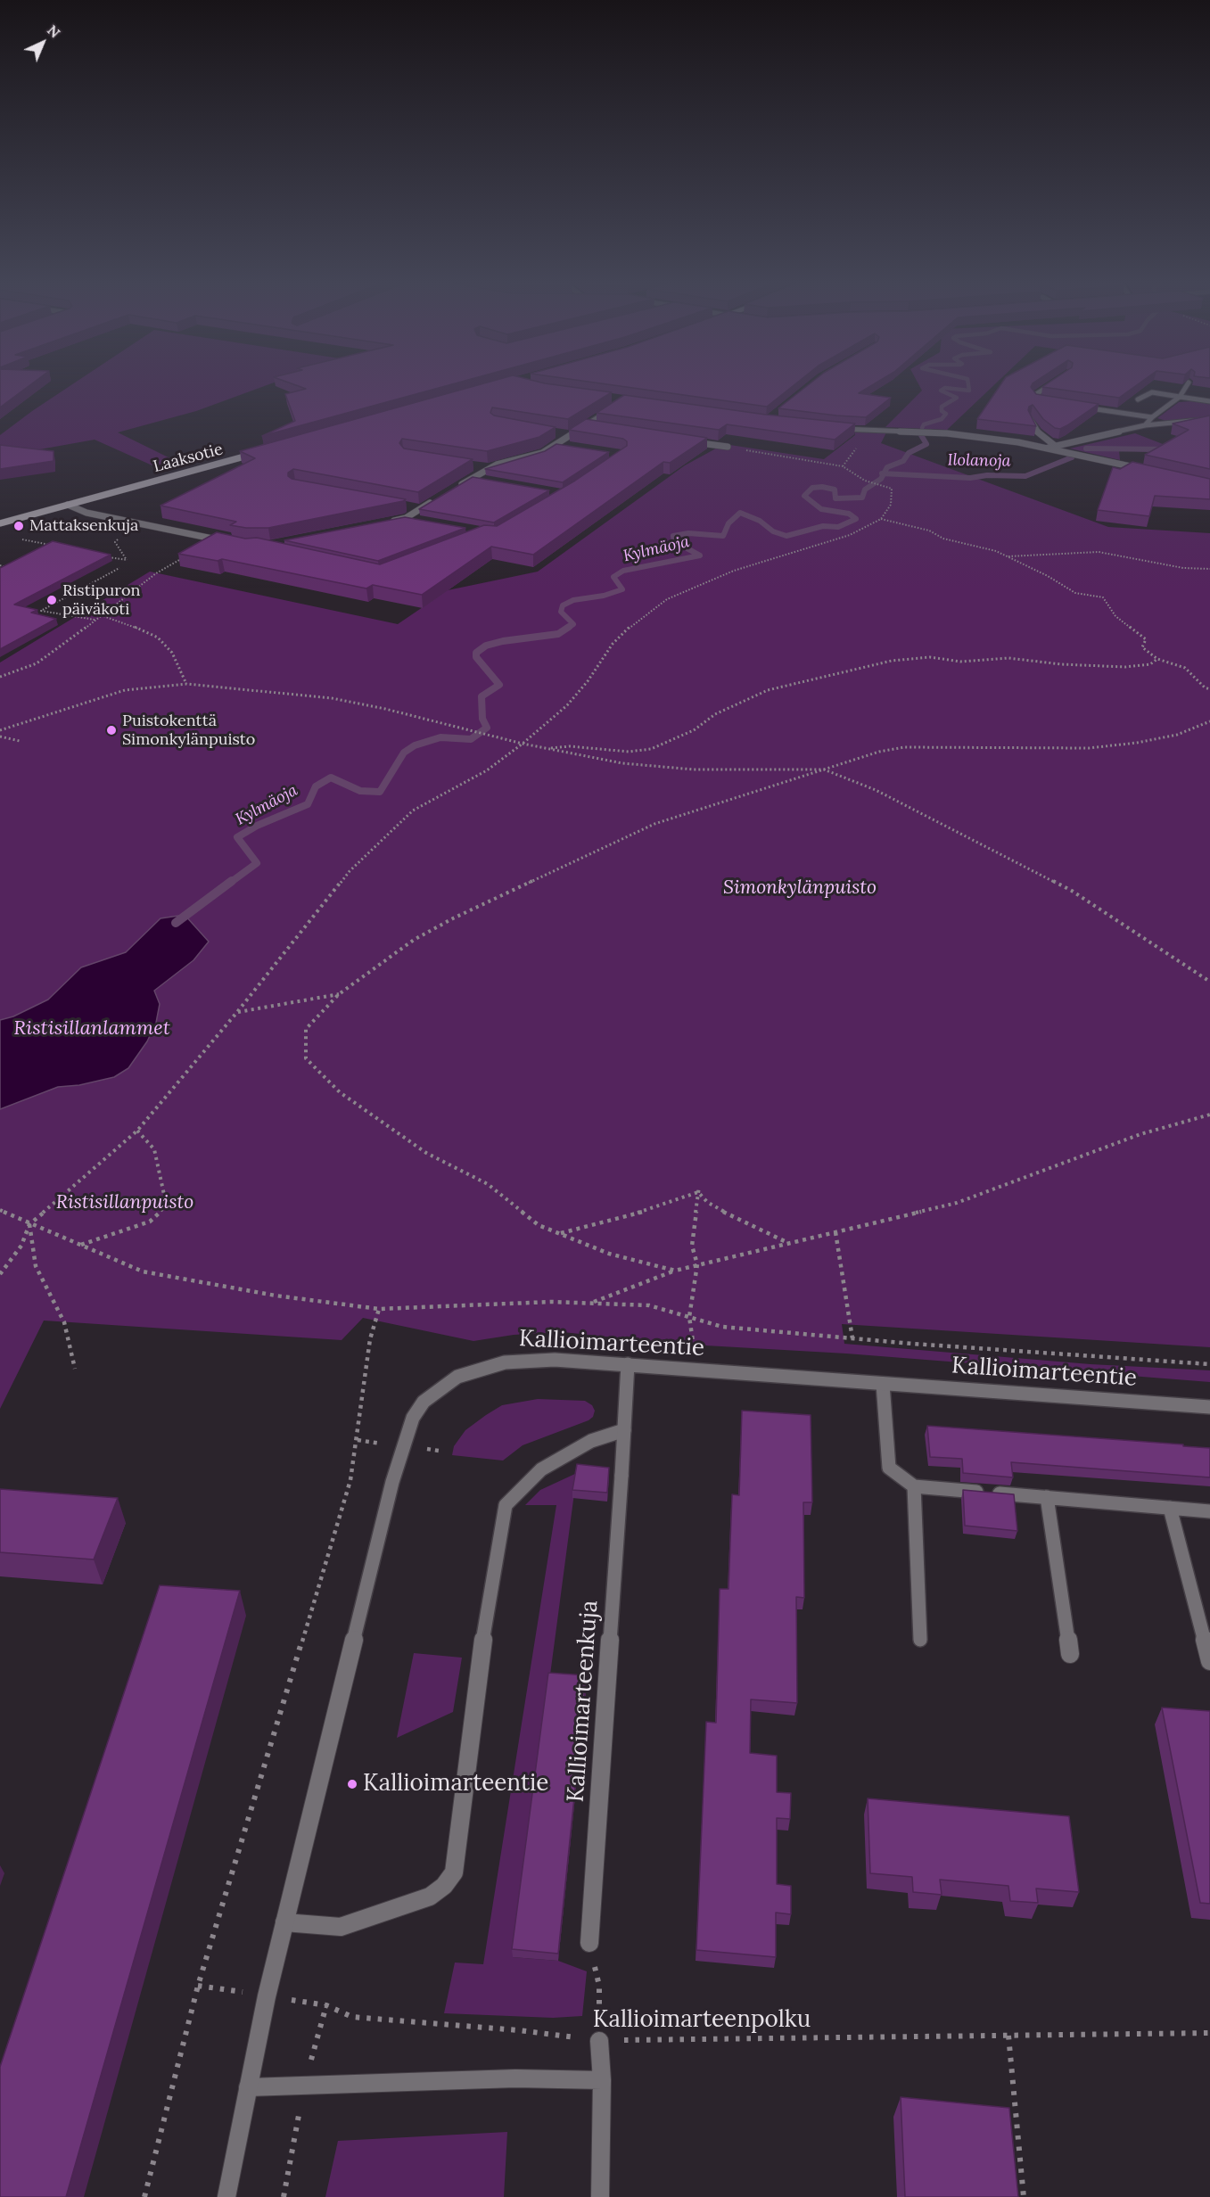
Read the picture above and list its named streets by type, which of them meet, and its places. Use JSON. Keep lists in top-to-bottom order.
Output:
{
  "streets": {
    "main road": ["Laaksotie"],
    "street": ["Kallioimarteentie", "Kallioimarteenkuja"],
    "path": ["Kallioimarteenpolku"]
  },
  "crossings": [
    ["Kallioimarteentie", "Kallioimarteenkuja"],
    ["Kallioimarteentie", "Kallioimarteenpolku"]
  ],
  "water": ["Ilolanoja", "Kylmäoja", "Ristisillanlammet"],
  "parks": ["Simonkylänpuisto", "Ristisillanpuisto"],
  "places": [
    "Mattaksenkuja",
    "Ristipuron päiväkoti",
    "Puistokenttä Simonkylänpuisto",
    "Kallioimarteentie"
  ],
  "north": "top right"
}
